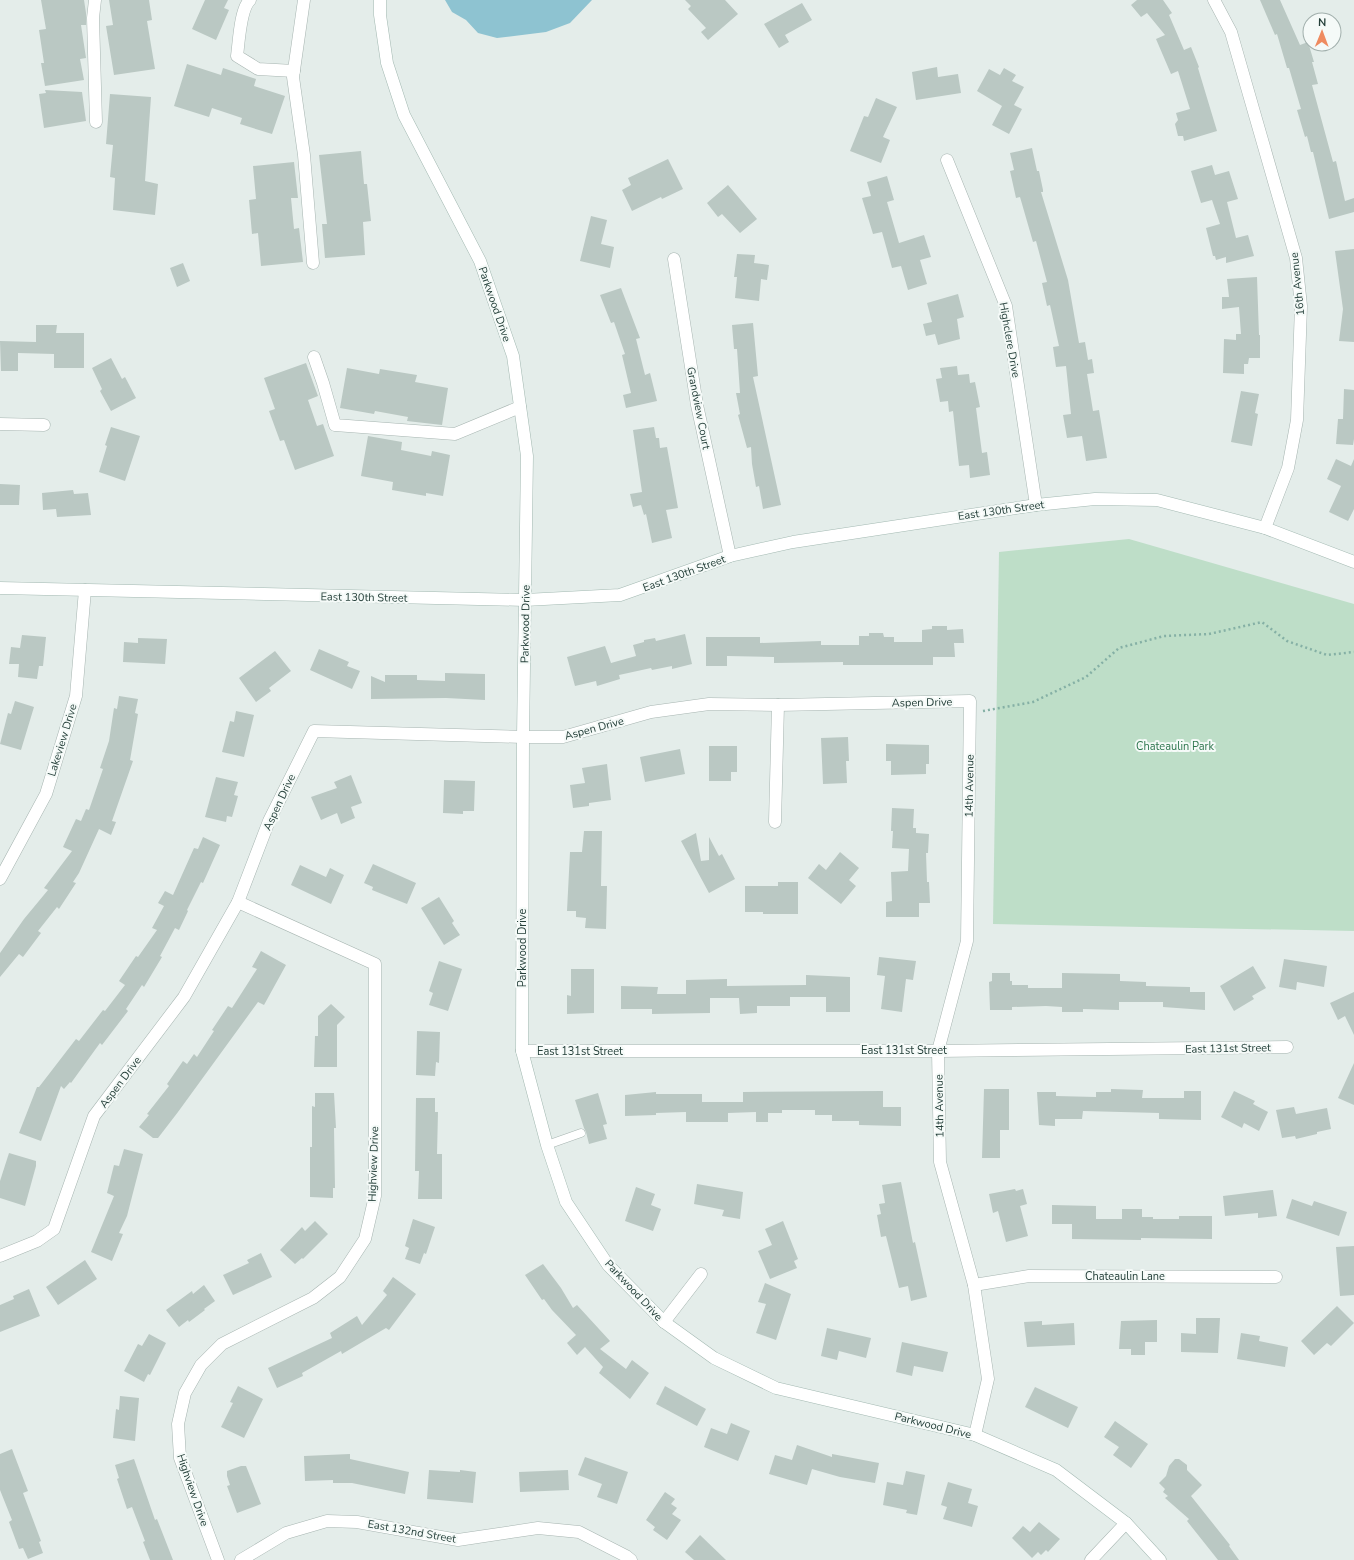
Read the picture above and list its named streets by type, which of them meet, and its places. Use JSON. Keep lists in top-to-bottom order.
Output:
{
  "streets": {
    "street": [
      "16th Avenue",
      "Parkwood Drive",
      "Highclere Drive",
      "Grandview Court",
      "East 130th Street",
      "Aspen Drive",
      "Lakeview Drive",
      "14th Avenue",
      "East 131st Street",
      "Highview Drive",
      "Chateaulin Lane",
      "East 132nd Street"
    ]
  },
  "crossings": [
    ["16th Avenue", "East 130th Street"],
    ["Parkwood Drive", "East 130th Street"],
    ["Parkwood Drive", "Aspen Drive"],
    ["Parkwood Drive", "14th Avenue"],
    ["Parkwood Drive", "East 131st Street"],
    ["Highclere Drive", "East 130th Street"],
    ["Grandview Court", "East 130th Street"],
    ["East 130th Street", "Lakeview Drive"],
    ["Aspen Drive", "14th Avenue"],
    ["Aspen Drive", "Highview Drive"],
    ["14th Avenue", "East 131st Street"],
    ["14th Avenue", "Chateaulin Lane"]
  ],
  "parks": ["Chateaulin Park"],
  "north": "top"
}
